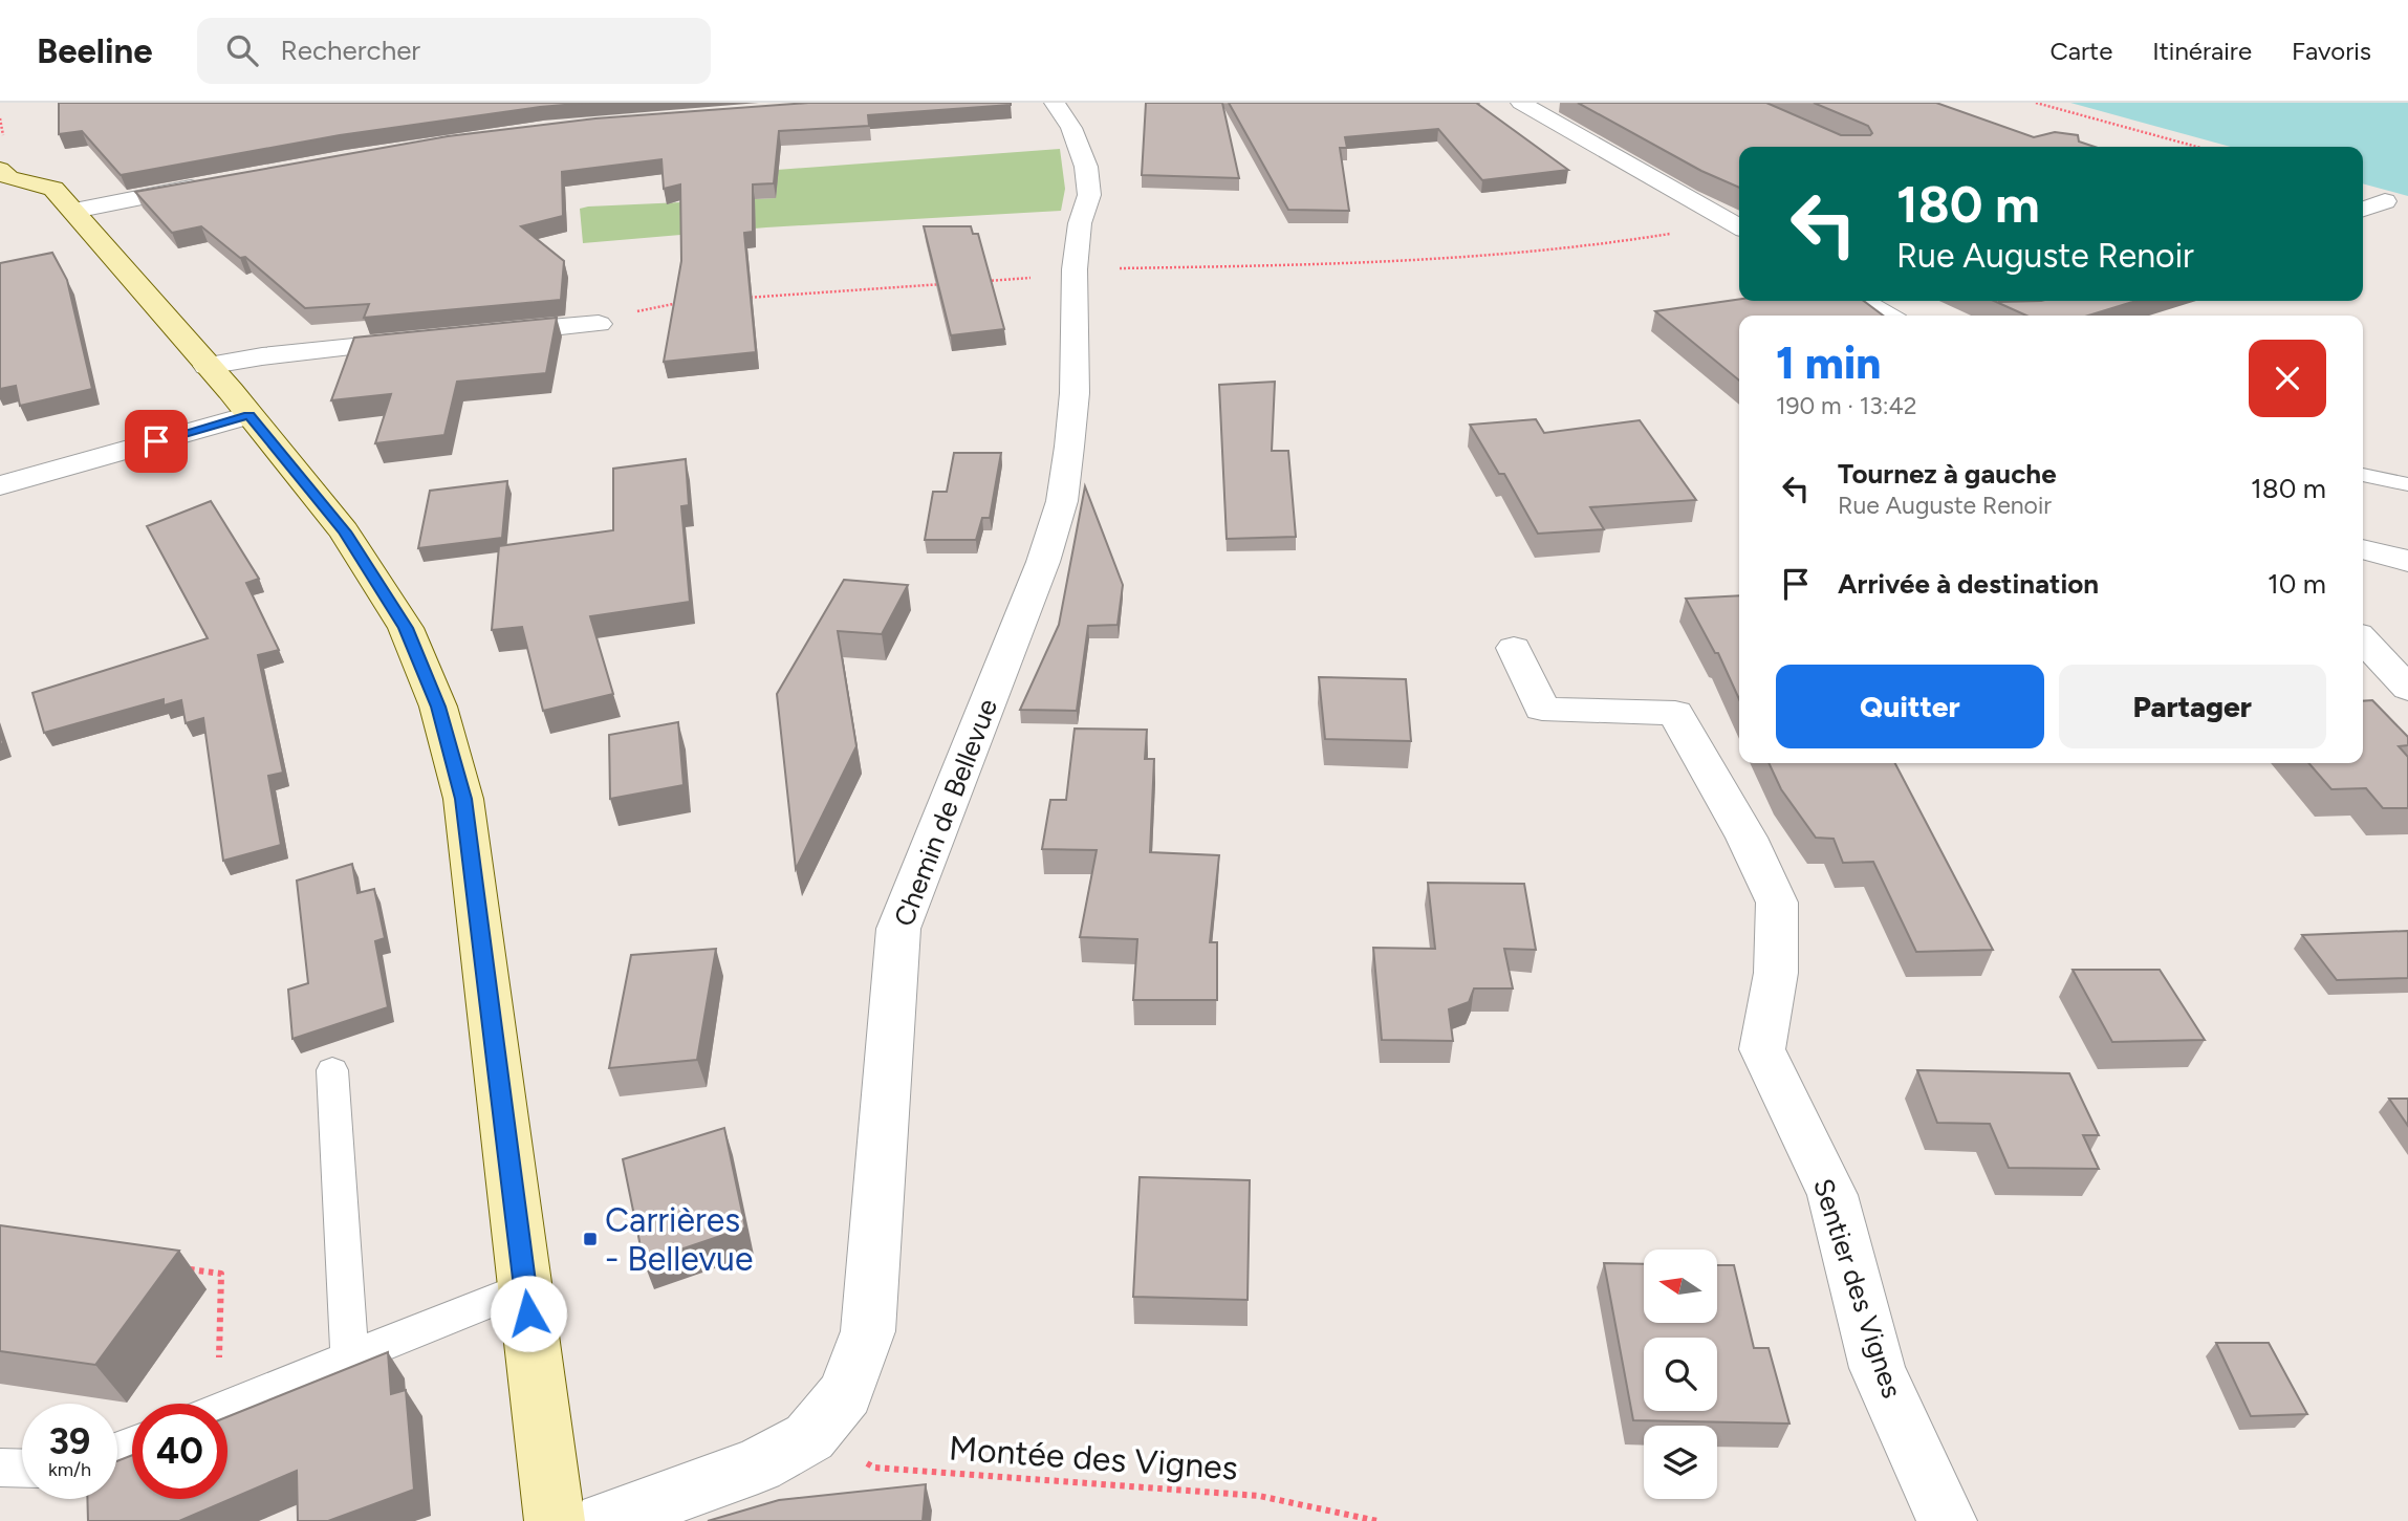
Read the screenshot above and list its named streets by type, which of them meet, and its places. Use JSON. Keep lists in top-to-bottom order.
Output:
{
  "streets": {
    "street": ["Chemin de Bellevue", "Sentier des Vignes"],
    "path": ["Montée des Vignes"]
  },
  "crossings": [
    ["Chemin de Bellevue", "Montée des Vignes"]
  ],
  "places": {
    "transit": ["Carrières - Bellevue"]
  },
  "north": "left",
  "page": {
    "header": "Beeline",
    "search": "Rechercher",
    "nav": ["Carte", "Itinéraire", "Favoris"],
    "turn": ["180 m", "Rue Auguste Renoir"],
    "heading": ["1 min", "190 m · 13:42"],
    "list": [
      {
        "name": "Tournez à gauche",
        "note": "Rue Auguste Renoir",
        "value": "180 m"
      },
      {
        "name": "Arrivée à destination",
        "value": "10 m"
      }
    ],
    "buttons": ["Quitter", "Partager"],
    "speed": "39 km/h",
    "limit": "40"
  }
}
